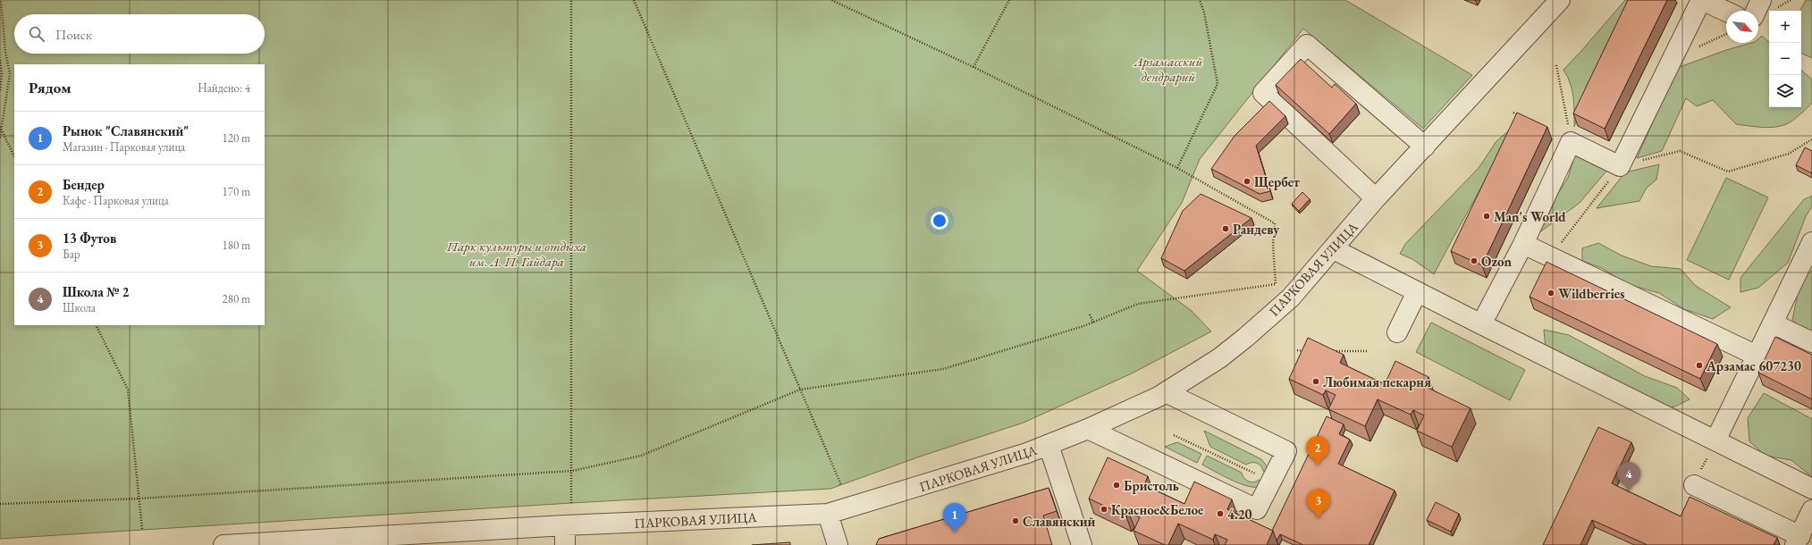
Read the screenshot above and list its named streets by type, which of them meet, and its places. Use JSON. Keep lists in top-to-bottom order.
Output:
{
  "streets": {
    "street": ["ПАРКОВАЯ УЛИЦА"]
  },
  "parks": ["Арзамасский дендрарий", "Парк культуры и отдыха им. А. П. Гайдара"],
  "places": [
    "Щербет",
    "Man's World",
    "Рандеву",
    "Ozon",
    "Wildberries",
    "Арзамас 607230",
    "Любимая пекарня",
    "Бристоль",
    "Красное&Белое",
    "4.20",
    "Славянский"
  ],
  "north": "bottom right",
  "page": {
    "map_buttons": ["+", "−"],
    "search": "Поиск",
    "heading": ["Рядом", "Найдено: 4"],
    "list": [
      {
        "mark": "1",
        "name": "Рынок \"Славянский\"",
        "note": "Магазин · Парковая улица",
        "value": "120 m"
      },
      {
        "mark": "2",
        "name": "Бендер",
        "note": "Кафе · Парковая улица",
        "value": "170 m"
      },
      {
        "mark": "3",
        "name": "13 Футов",
        "note": "Бар",
        "value": "180 m"
      },
      {
        "mark": "4",
        "name": "Школа № 2",
        "note": "Школа",
        "value": "280 m"
      }
    ],
    "pins": [
      "2",
      "4",
      "3",
      "1"
    ]
  }
}
